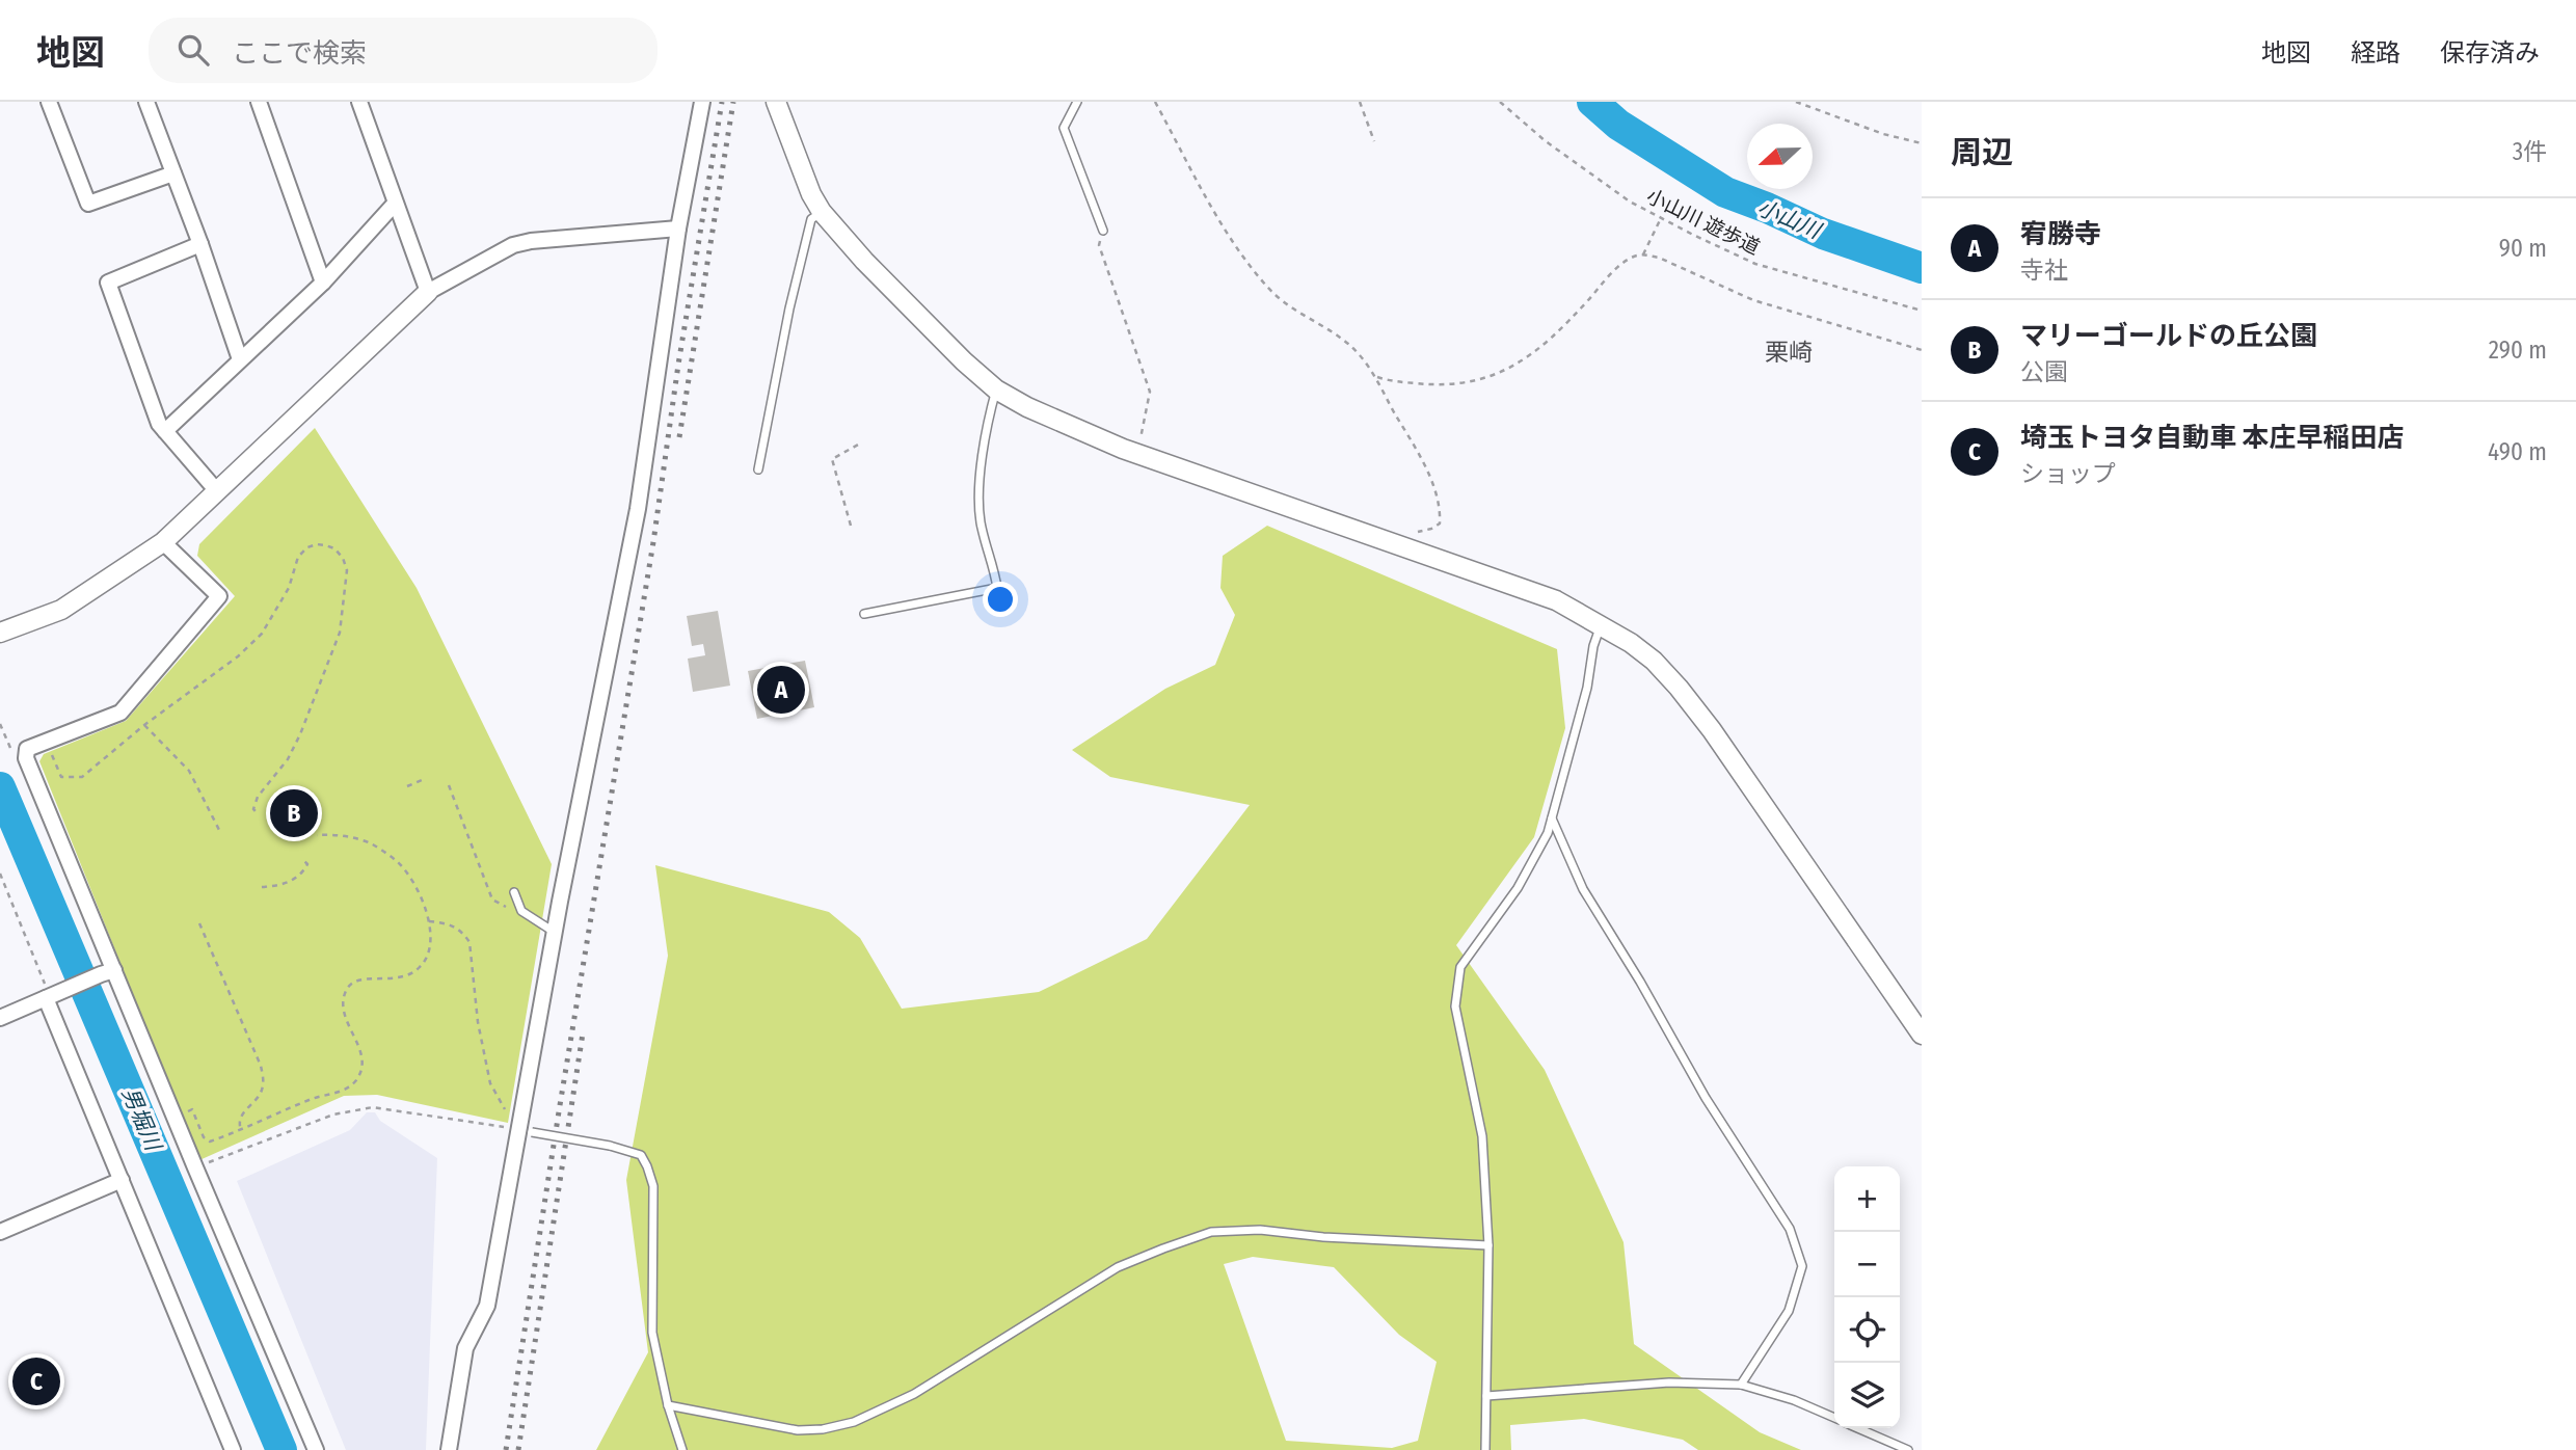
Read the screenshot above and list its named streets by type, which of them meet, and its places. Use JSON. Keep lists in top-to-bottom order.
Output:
{
  "streets": {
    "path": ["小山川 遊歩道"]
  },
  "districts": ["栗崎"],
  "water": ["小山川", "男堀川"],
  "north": "left",
  "page": {
    "header": "地図",
    "search": "ここで検索",
    "nav": ["地図", "経路", "保存済み"],
    "heading": ["周辺", "3件"],
    "list": [
      {
        "mark": "A",
        "name": "宥勝寺",
        "note": "寺社",
        "value": "90 m"
      },
      {
        "mark": "B",
        "name": "マリーゴールドの丘公園",
        "note": "公園",
        "value": "290 m"
      },
      {
        "mark": "C",
        "name": "埼玉トヨタ自動車 本庄早稲田店",
        "note": "ショップ",
        "value": "490 m"
      }
    ],
    "pins": ["A", "B", "C"],
    "map_buttons": ["+", "−"]
  }
}
